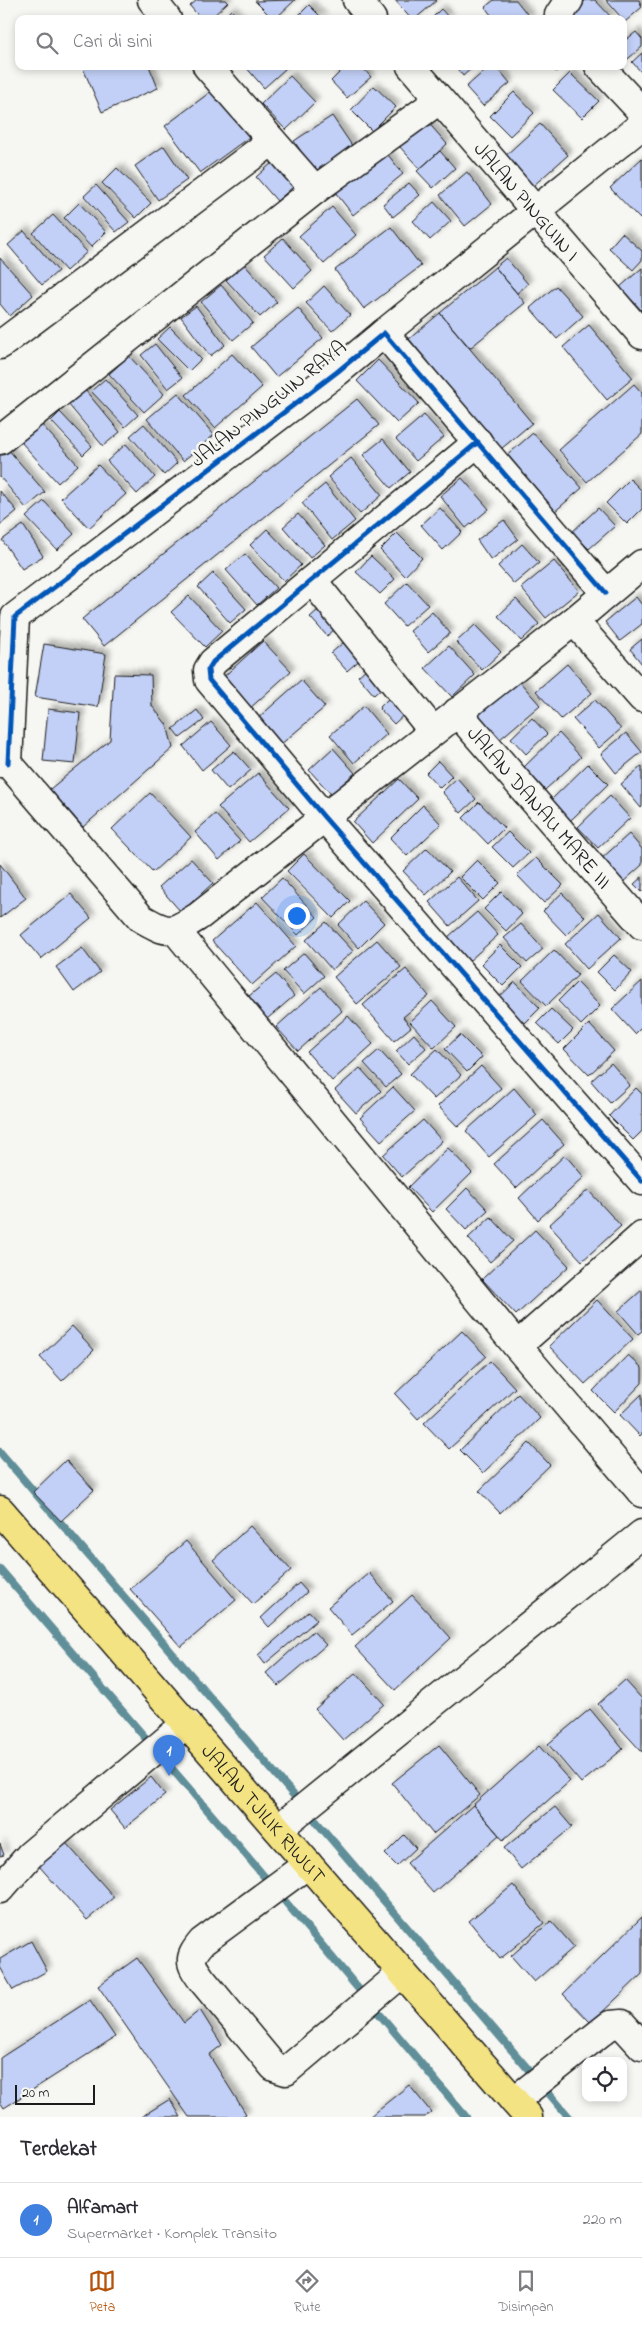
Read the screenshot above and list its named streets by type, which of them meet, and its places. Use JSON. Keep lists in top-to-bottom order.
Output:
{
  "streets": {
    "highway": ["JALAN TJILIK RIWUT"],
    "street": ["JALAN PINGUIN I", "JALAN PINGUIN RAYA", "JALAN DANAU MARE III"]
  },
  "crossings": [
    ["JALAN PINGUIN I", "JALAN PINGUIN RAYA"]
  ],
  "scale_bar": "20 m",
  "page": {
    "search": "Cari di sini",
    "pins": "1",
    "scale": "20 m",
    "heading": "Terdekat",
    "list": [
      {
        "mark": "1",
        "name": "Alfamart",
        "note": "Supermarket · Komplek Transito",
        "value": "220 m"
      }
    ],
    "nav": ["Peta", "Rute", "Disimpan"]
  }
}
